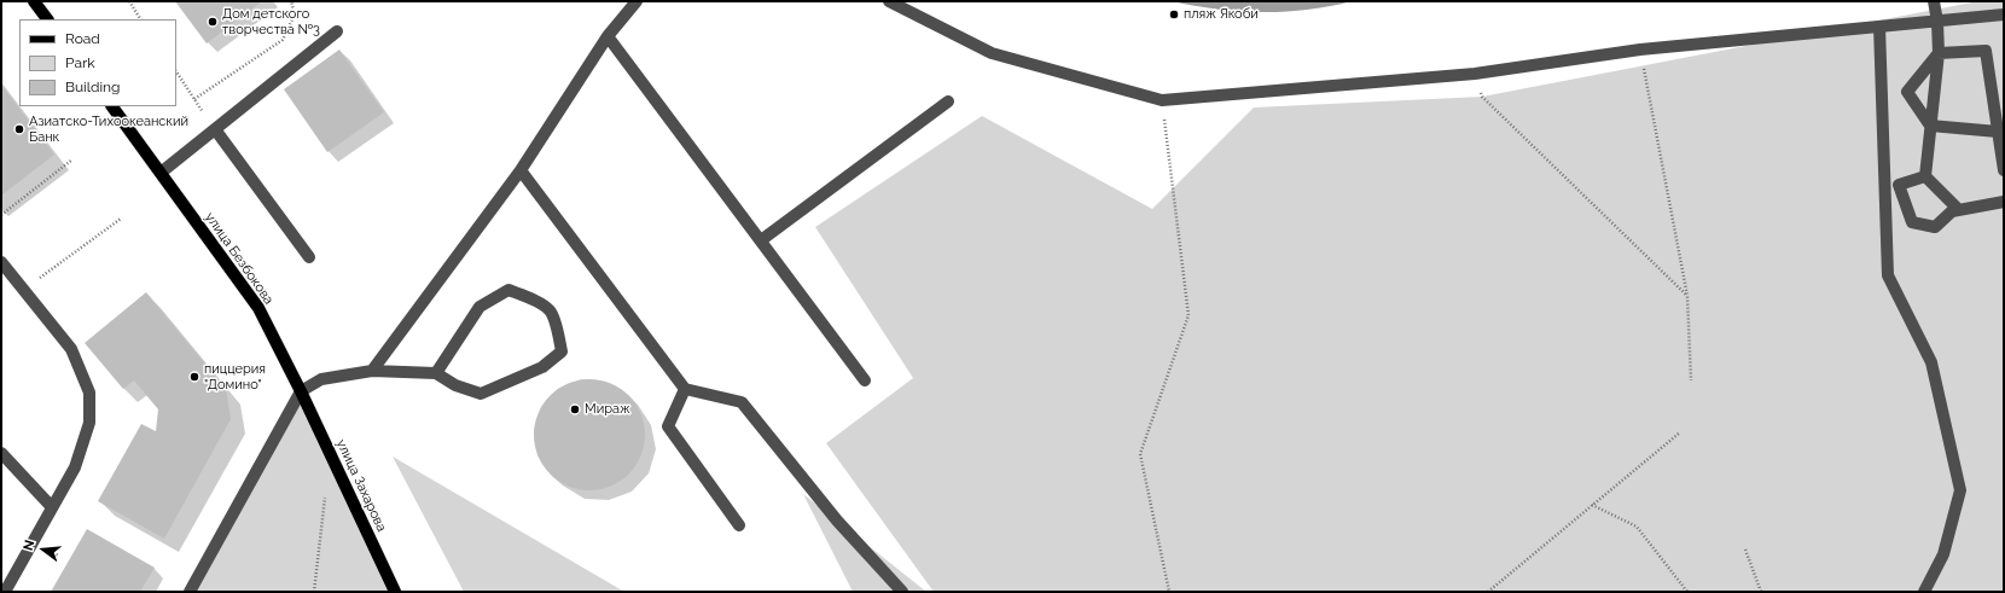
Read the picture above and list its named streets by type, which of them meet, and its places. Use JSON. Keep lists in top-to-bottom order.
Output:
{
  "streets": {
    "main road": ["улица Безбокова", "улица Захарова"]
  },
  "crossings": [
    ["улица Безбокова", "улица Захарова"]
  ],
  "places": [
    "пляж Якоби",
    "Дом детского творчества №3",
    "Азиатско-Тихоокеанский Банк",
    "пиццерия \"Домино\"",
    "Мираж"
  ],
  "legend": ["Road", "Park", "Building"],
  "north": "left"
}
